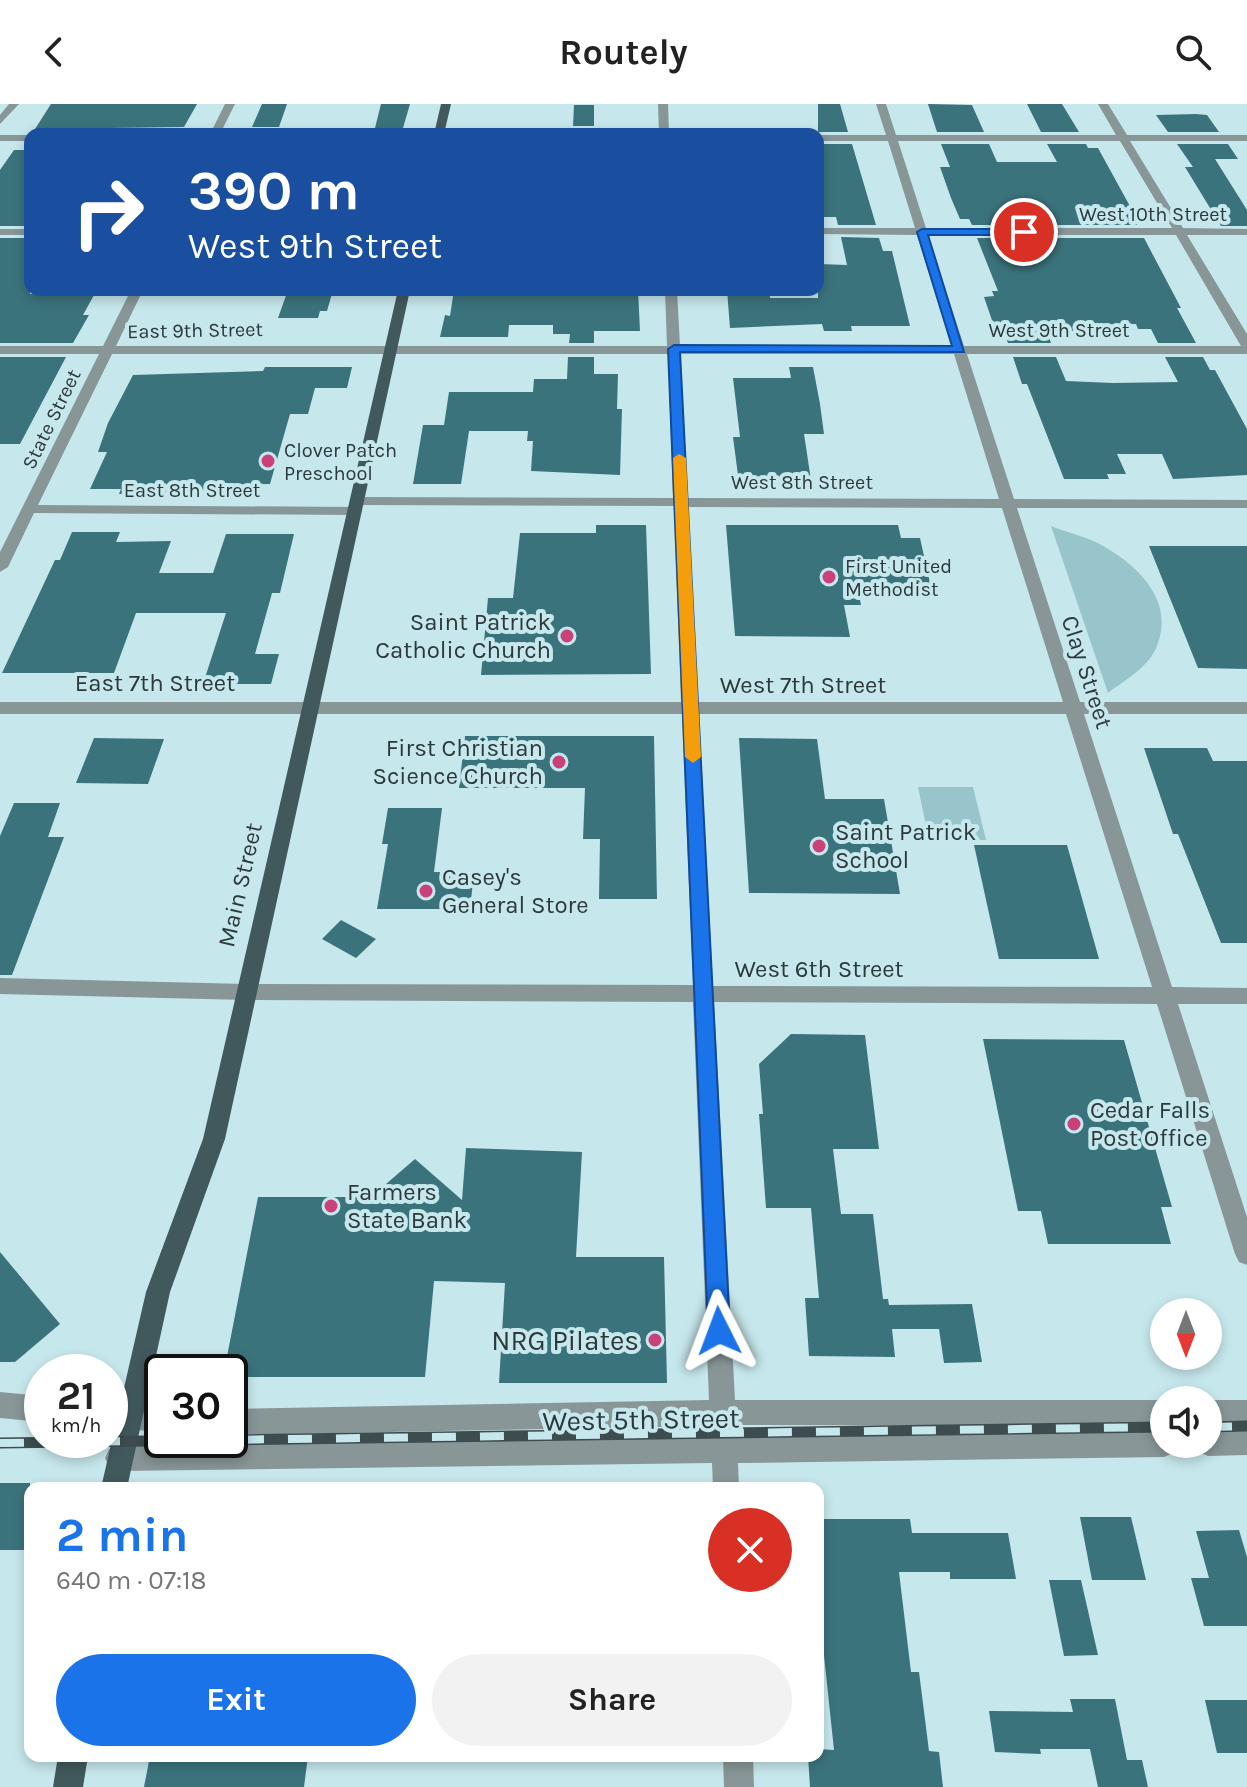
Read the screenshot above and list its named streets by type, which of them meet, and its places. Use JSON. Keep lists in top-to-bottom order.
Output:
{
  "streets": {
    "main road": ["Main Street"],
    "street": [
      "West 10th Street",
      "East 9th Street",
      "West 9th Street",
      "State Street",
      "West 8th Street",
      "East 8th Street",
      "Clay Street",
      "East 7th Street",
      "West 7th Street",
      "West 6th Street",
      "West 5th Street"
    ]
  },
  "crossings": [
    ["West 10th Street", "Clay Street"],
    ["East 9th Street", "West 9th Street"],
    ["East 9th Street", "State Street"],
    ["East 9th Street", "Main Street"],
    ["West 9th Street", "Clay Street"],
    ["West 9th Street", "Main Street"],
    ["State Street", "East 8th Street"],
    ["West 8th Street", "East 8th Street"],
    ["West 8th Street", "Clay Street"],
    ["West 8th Street", "Main Street"],
    ["East 8th Street", "Main Street"],
    ["Clay Street", "West 7th Street"],
    ["Clay Street", "West 6th Street"],
    ["East 7th Street", "West 7th Street"],
    ["East 7th Street", "Main Street"],
    ["West 7th Street", "Main Street"],
    ["Main Street", "West 6th Street"]
  ],
  "places": [
    "Clover Patch Preschool",
    "First United Methodist",
    "Saint Patrick Catholic Church",
    "First Christian Science Church",
    "Saint Patrick School",
    "Casey's General Store",
    "Cedar Falls Post Office",
    "Farmers State Bank",
    "NRG Pilates"
  ],
  "north": "bottom",
  "page": {
    "header": "Routely",
    "turn": ["390 m", "West 9th Street"],
    "speed": "21 km/h",
    "limit": "30",
    "heading": ["2 min", "640 m · 07:18"],
    "buttons": ["Exit", "Share"]
  }
}
